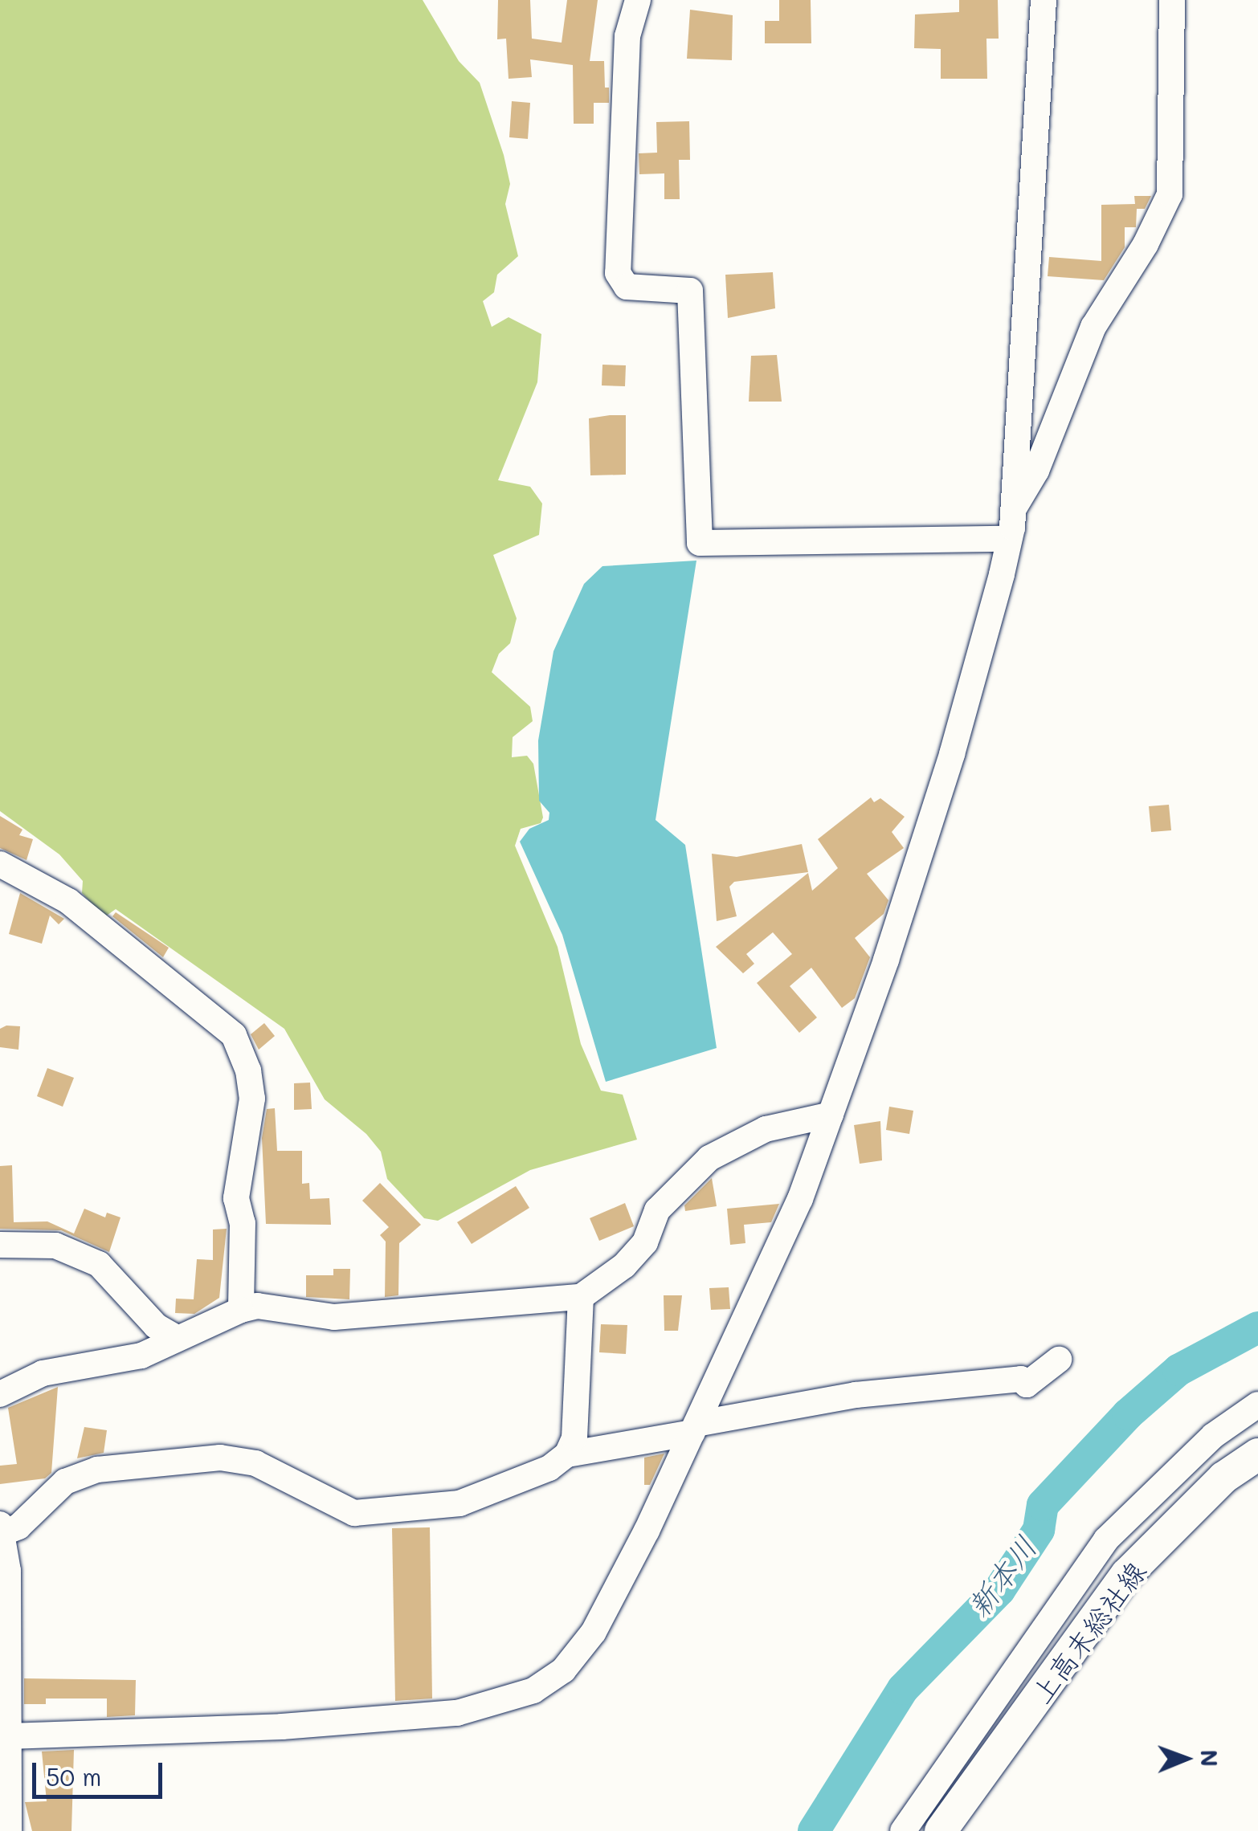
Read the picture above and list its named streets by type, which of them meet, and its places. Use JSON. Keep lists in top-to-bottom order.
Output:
{
  "streets": {
    "main road": ["上高末総社線"]
  },
  "water": ["新本川"],
  "scale_bar": "50 m",
  "north": "right"
}
